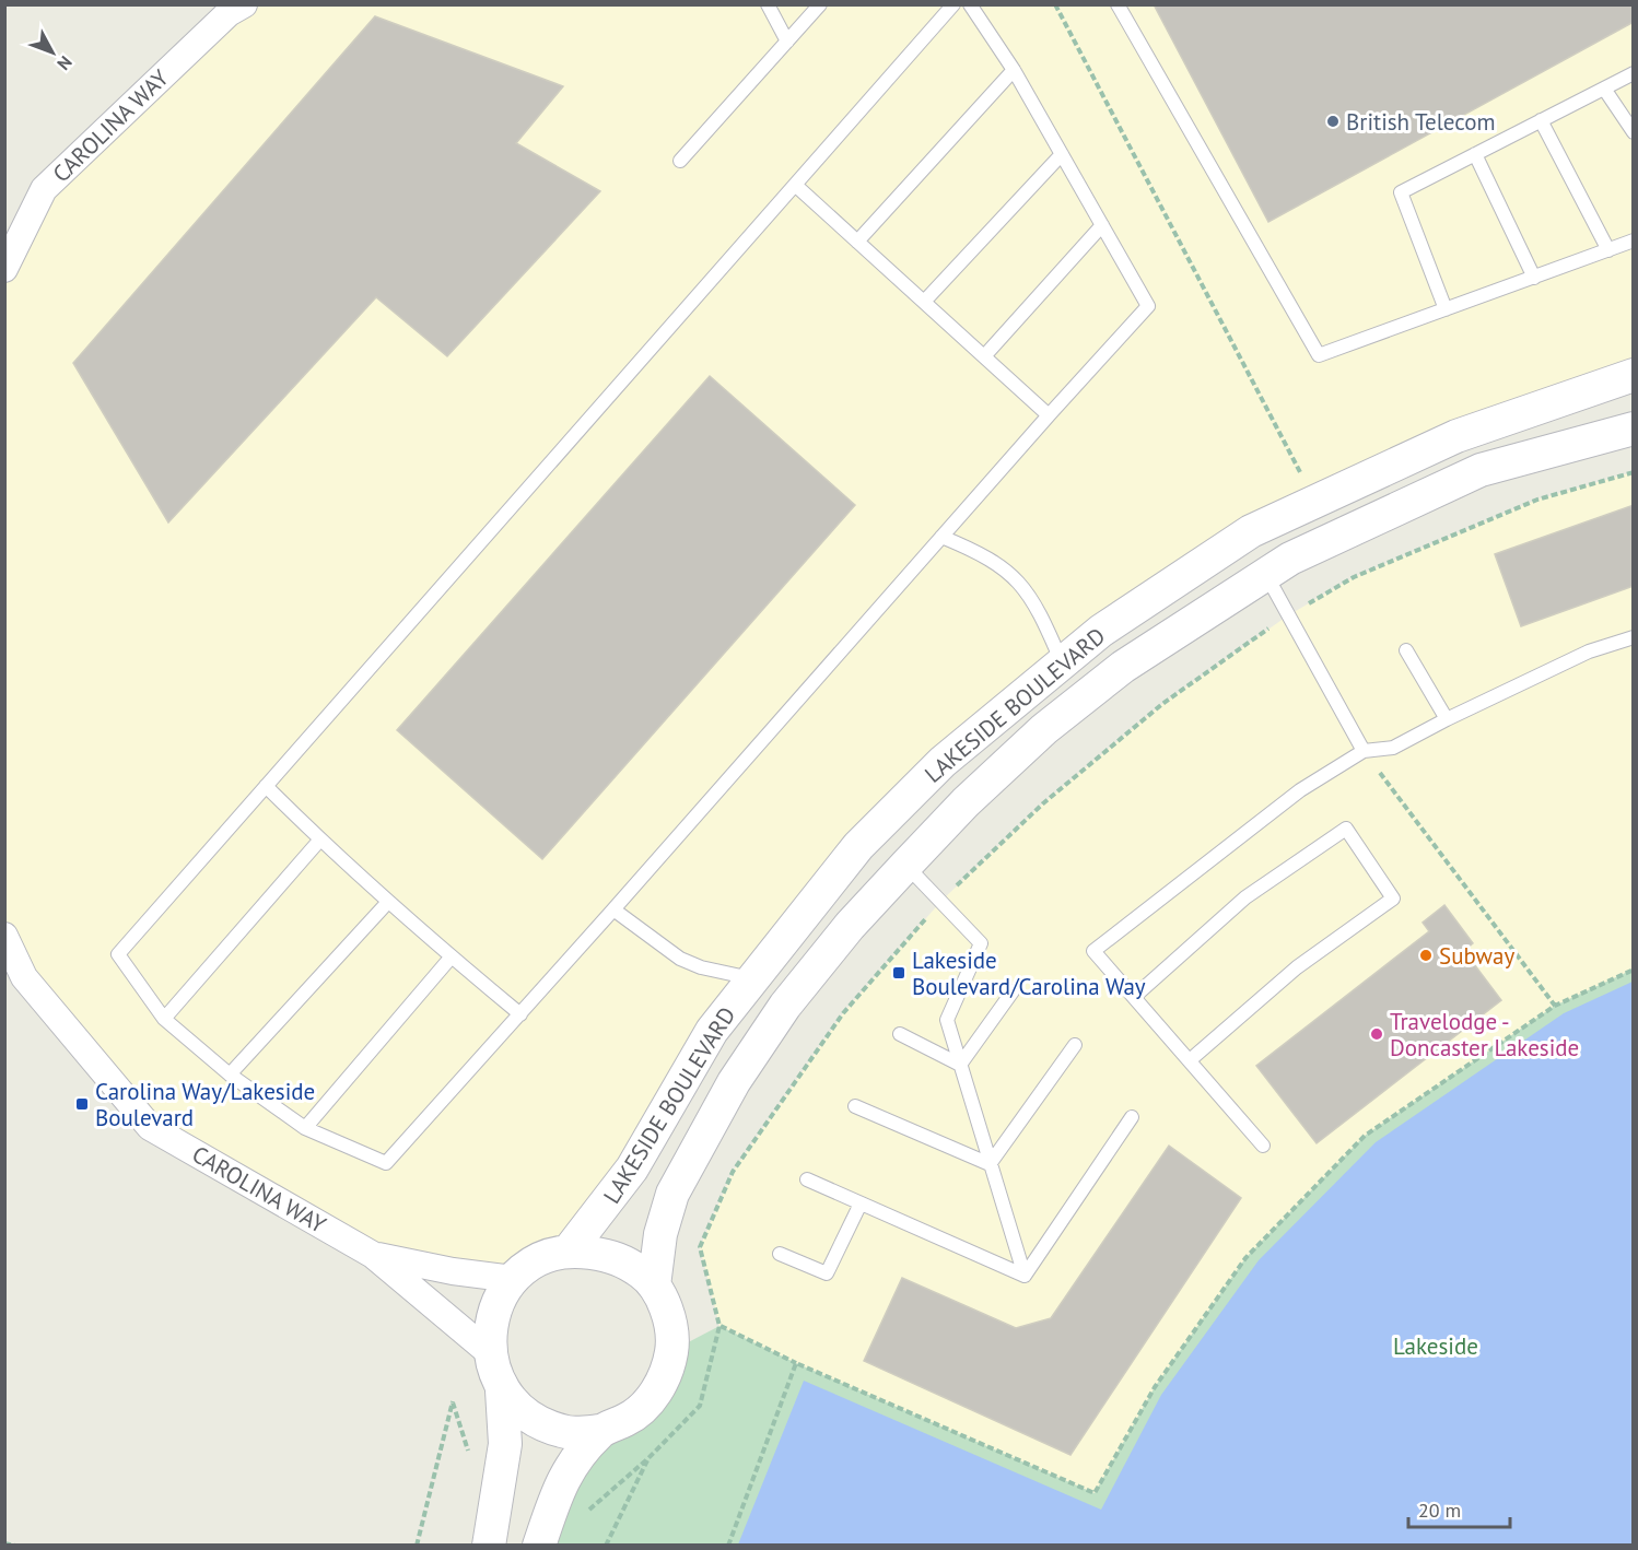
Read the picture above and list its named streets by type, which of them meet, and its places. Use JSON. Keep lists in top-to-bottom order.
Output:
{
  "streets": {
    "street": ["CAROLINA WAY", "LAKESIDE BOULEVARD"]
  },
  "parks": ["Lakeside"],
  "places": {
    "other": ["British Telecom", "Subway", "Travelodge - Doncaster Lakeside"],
    "transit": ["Lakeside Boulevard/Carolina Way", "Carolina Way/Lakeside Boulevard"]
  },
  "scale_bar": "20 m",
  "north": "bottom right"
}
